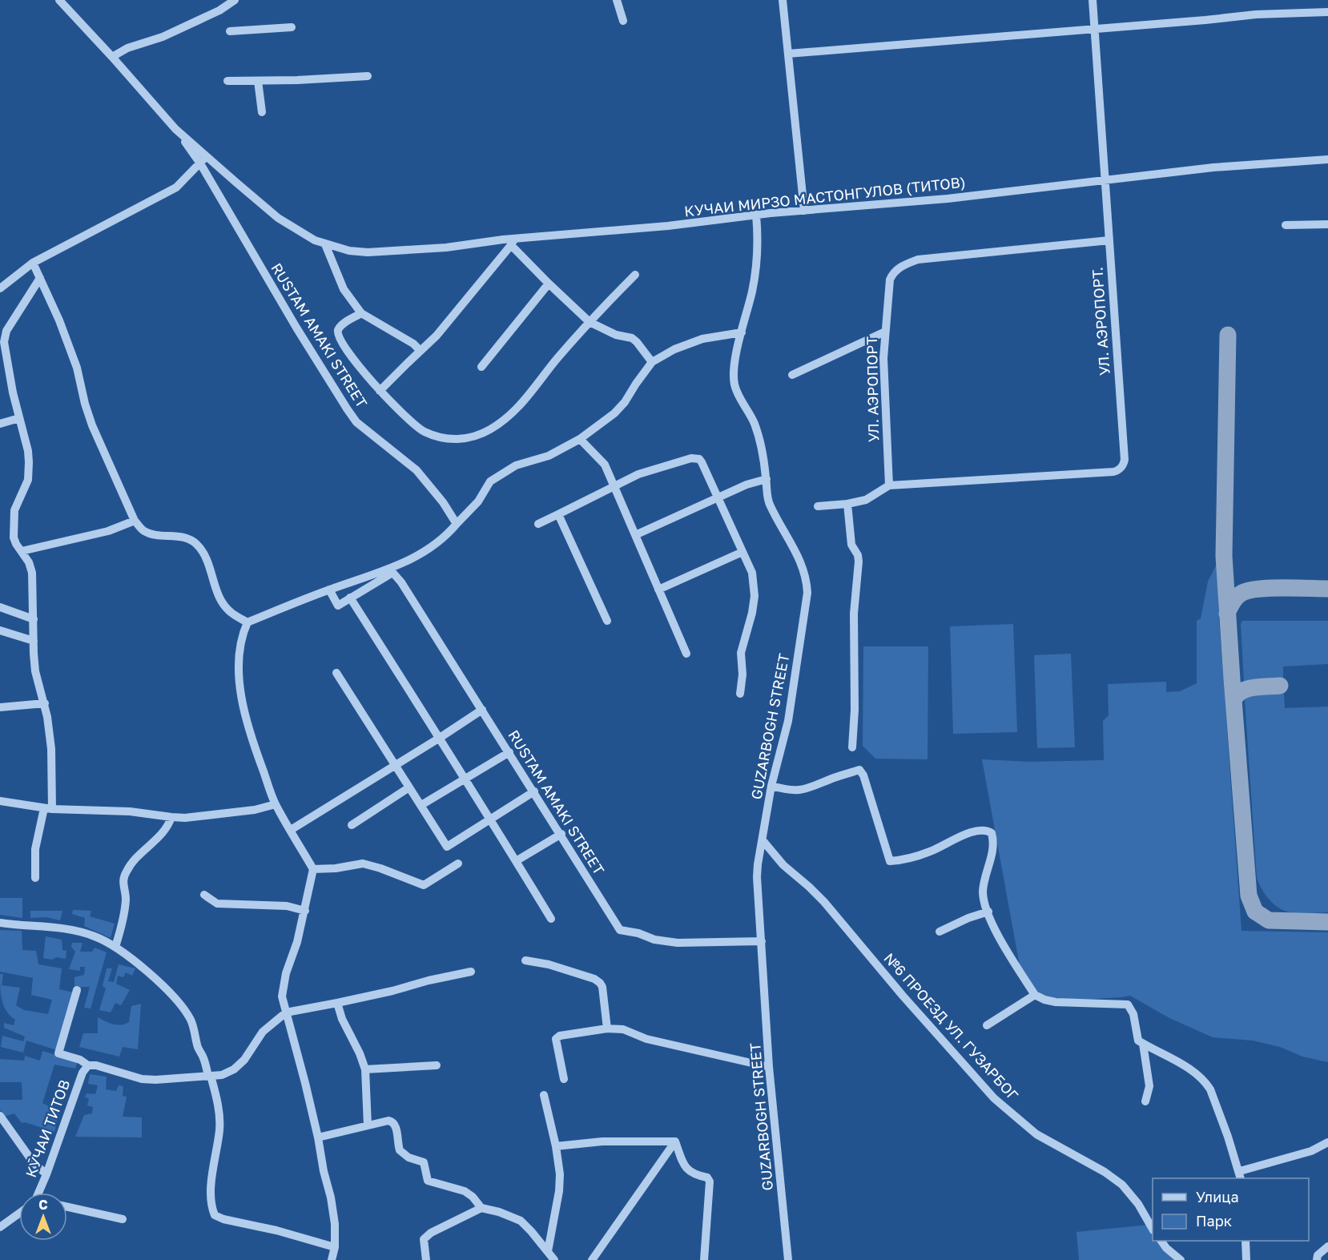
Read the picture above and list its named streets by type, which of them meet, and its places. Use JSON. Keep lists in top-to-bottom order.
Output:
{
  "streets": {
    "street": [
      "КУЧАИ МИРЗО МАСТОНГУЛОВ (ТИТОВ)",
      "УЛ. АЭРОПОРТ.",
      "RUSTAM AMAKI STREET",
      "УЛ. АЭРОПОРТ",
      "GUZARBOGH STREET",
      "№6 ПРОЕЗД УЛ. ГУЗАРБОГ",
      "КӮЧАИ ТИТОВ"
    ]
  },
  "crossings": [
    ["КУЧАИ МИРЗО МАСТОНГУЛОВ (ТИТОВ)", "УЛ. АЭРОПОРТ."],
    ["КУЧАИ МИРЗО МАСТОНГУЛОВ (ТИТОВ)", "RUSTAM AMAKI STREET"],
    ["КУЧАИ МИРЗО МАСТОНГУЛОВ (ТИТОВ)", "GUZARBOGH STREET"],
    ["УЛ. АЭРОПОРТ.", "УЛ. АЭРОПОРТ"],
    ["RUSTAM AMAKI STREET", "GUZARBOGH STREET"],
    ["GUZARBOGH STREET", "№6 ПРОЕЗД УЛ. ГУЗАРБОГ"]
  ],
  "legend": ["Улица", "Парк"],
  "north": "top"
}
